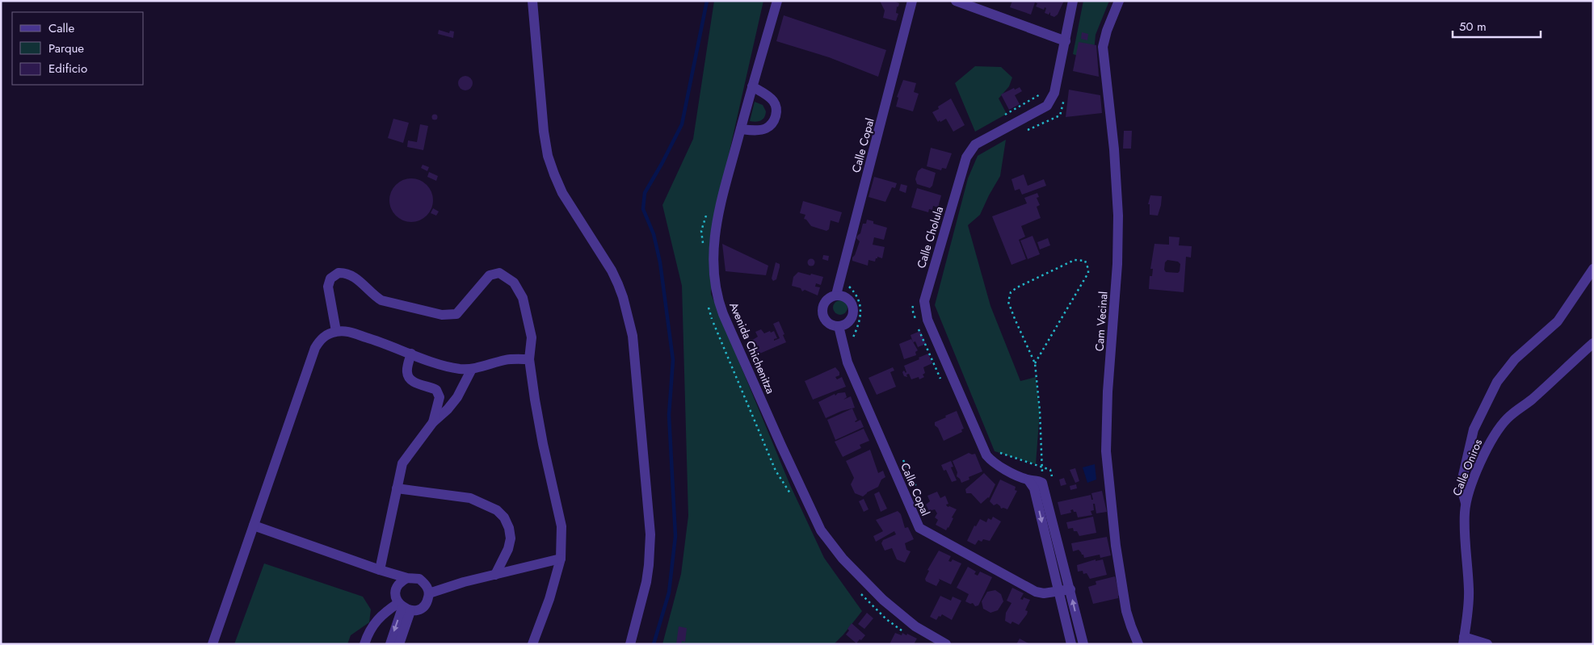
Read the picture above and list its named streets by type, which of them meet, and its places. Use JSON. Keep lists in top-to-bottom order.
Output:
{
  "streets": {
    "street": [
      "Calle Copal",
      "Calle Cholula",
      "Cam Vecinal",
      "Avenida Chichenitza",
      "Calle Oniros"
    ]
  },
  "legend": ["Calle", "Parque", "Edificio"],
  "scale_bar": "50 m"
}
